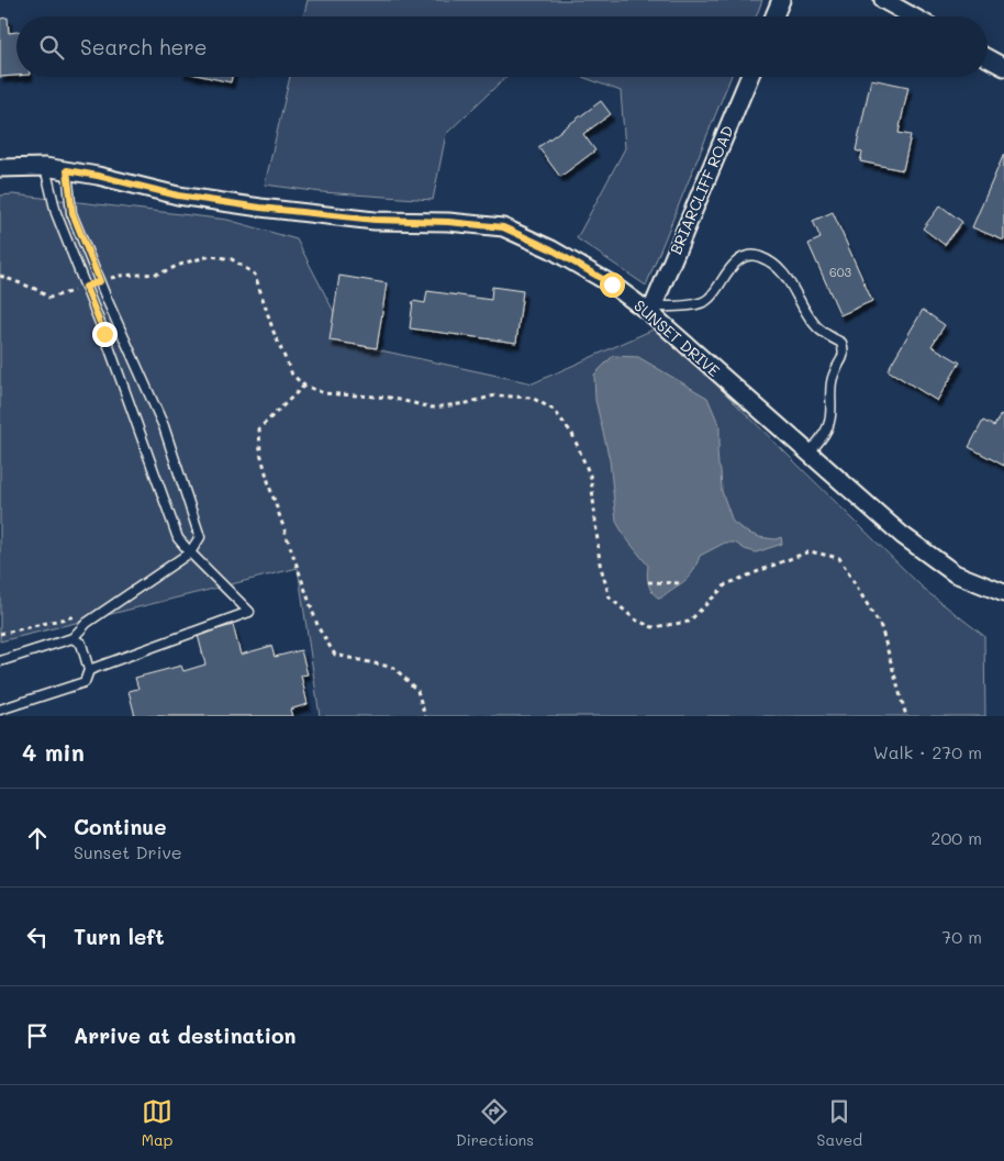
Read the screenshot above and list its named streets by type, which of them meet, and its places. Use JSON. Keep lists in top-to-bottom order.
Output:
{
  "streets": {
    "street": ["BRIARCLIFF ROAD", "SUNSET DRIVE"]
  },
  "crossings": [
    ["BRIARCLIFF ROAD", "SUNSET DRIVE"]
  ],
  "house_numbers": ["603"],
  "page": {
    "search": "Search here",
    "heading": ["4 min", "Walk · 270 m"],
    "list": [
      ["Continue", "Sunset Drive", "200 m"],
      ["Turn left", "70 m"],
      "Arrive at destination"
    ],
    "nav": ["Map", "Directions", "Saved"]
  }
}
